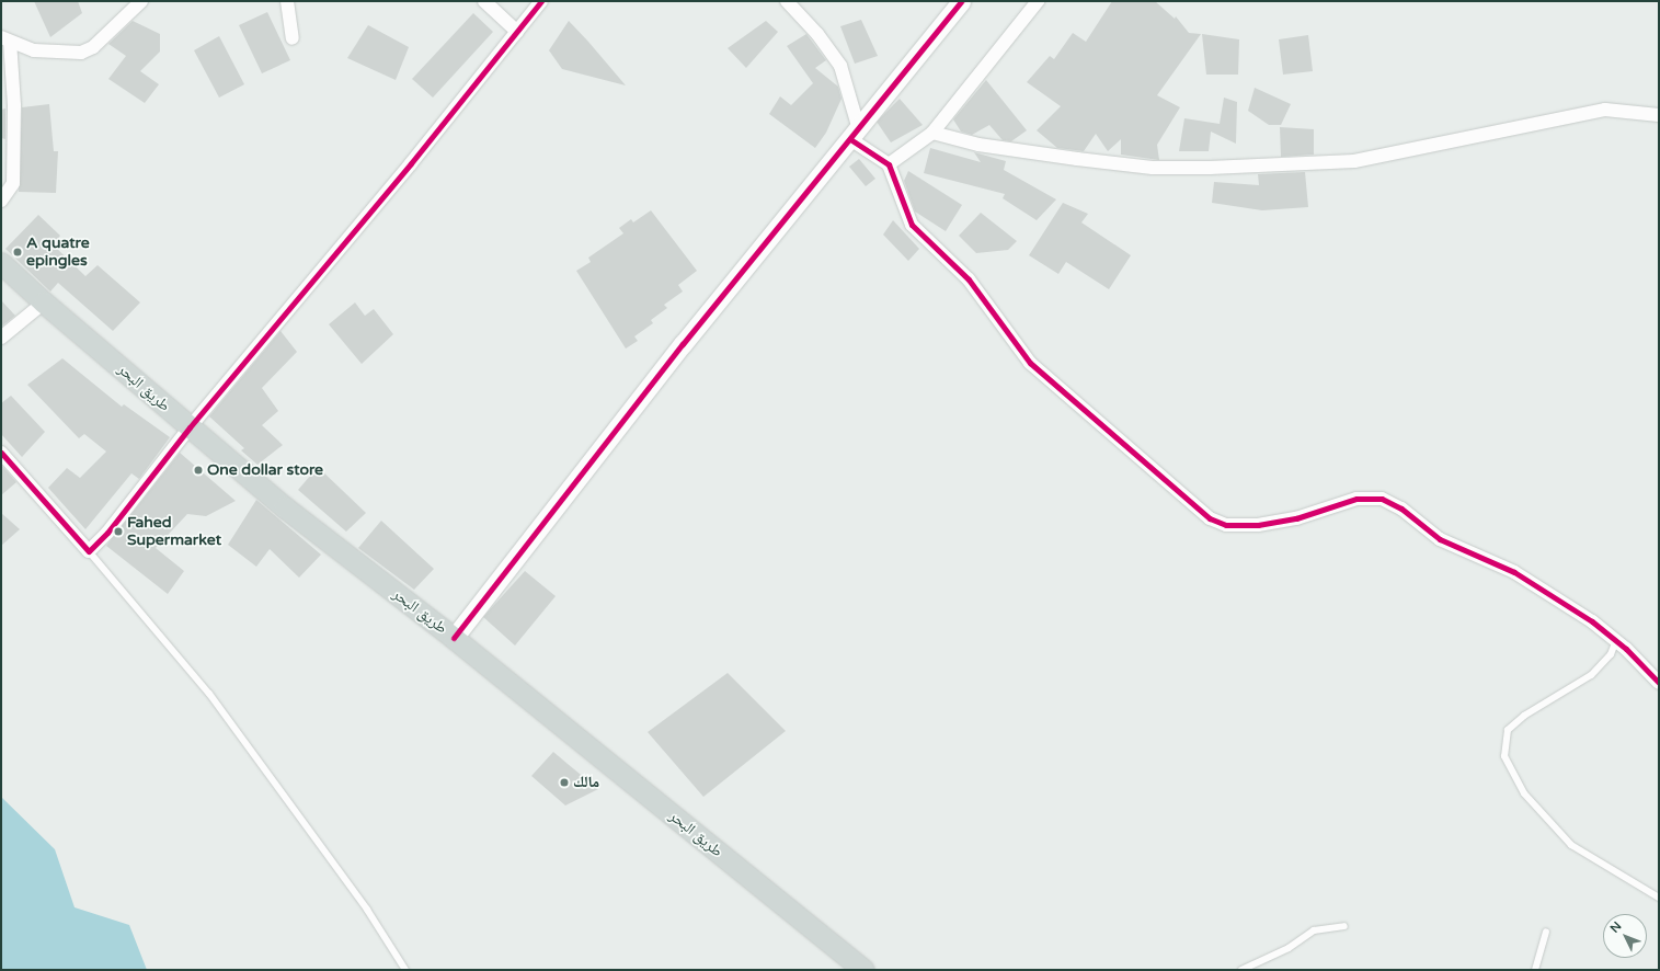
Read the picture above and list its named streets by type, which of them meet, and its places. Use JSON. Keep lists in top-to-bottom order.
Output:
{
  "streets": {
    "main road": ["طريق البحر"]
  },
  "places": [
    "A quatre epingles",
    "One dollar store",
    "Fahed Supermarket",
    "مالك"
  ],
  "north": "top left"
}
